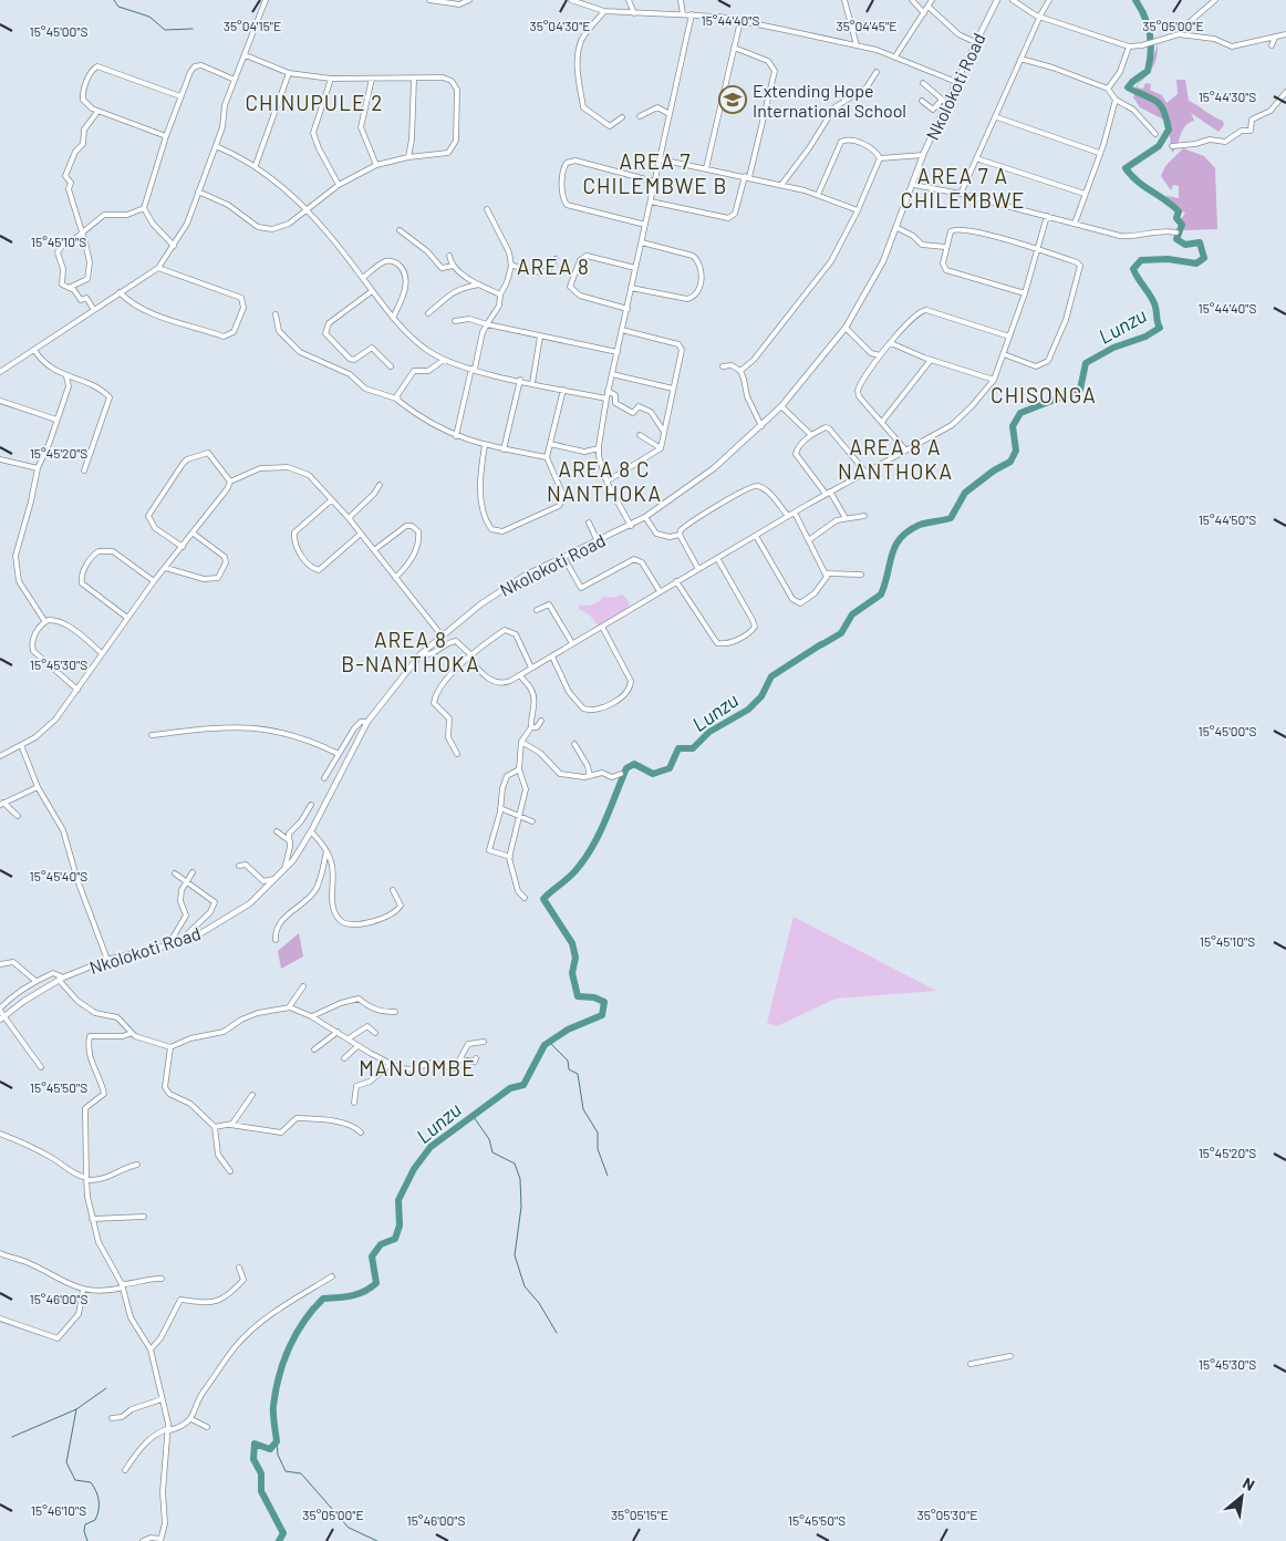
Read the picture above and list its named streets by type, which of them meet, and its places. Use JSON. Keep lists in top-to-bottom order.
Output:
{
  "streets": {
    "main road": ["Nkolokoti Road"]
  },
  "districts": [
    "CHINUPULE 2",
    "AREA 7 CHILEMBWE B",
    "AREA 7 A CHILEMBWE",
    "AREA 8",
    "CHISONGA",
    "AREA 8 A NANTHOKA",
    "AREA 8 C NANTHOKA",
    "AREA 8 B-NANTHOKA",
    "MANJOMBE"
  ],
  "water": ["Lunzu"],
  "places": {
    "school or university": ["Extending Hope International School"]
  },
  "north": "top right",
  "coordinates": [
    "15°44'40\"S",
    "35°04'15\"E",
    "35°04'30\"E",
    "35°04'45\"E",
    "35°05'00\"E",
    "15°45'00\"S",
    "15°44'30\"S",
    "15°45'10\"S",
    "15°45'20\"S",
    "15°44'50\"S",
    "15°45'30\"S",
    "15°45'40\"S",
    "15°45'50\"S",
    "15°46'00\"S",
    "15°46'10\"S",
    "35°05'15\"E",
    "35°05'30\"E"
  ]
}
